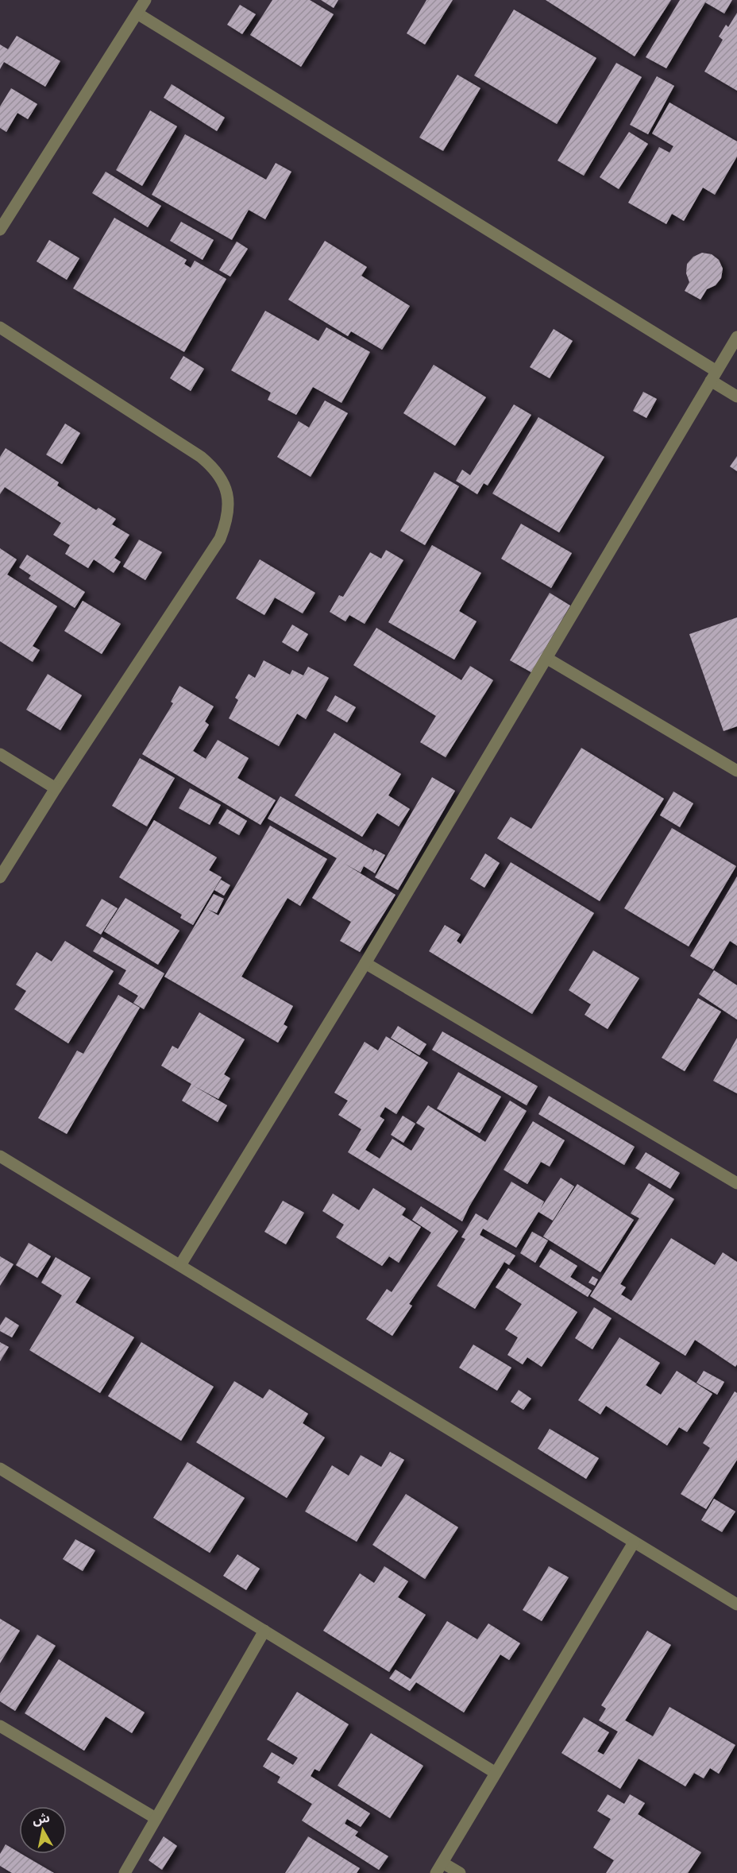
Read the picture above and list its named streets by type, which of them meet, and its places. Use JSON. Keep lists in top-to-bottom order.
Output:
{
  "north": "top"
}
